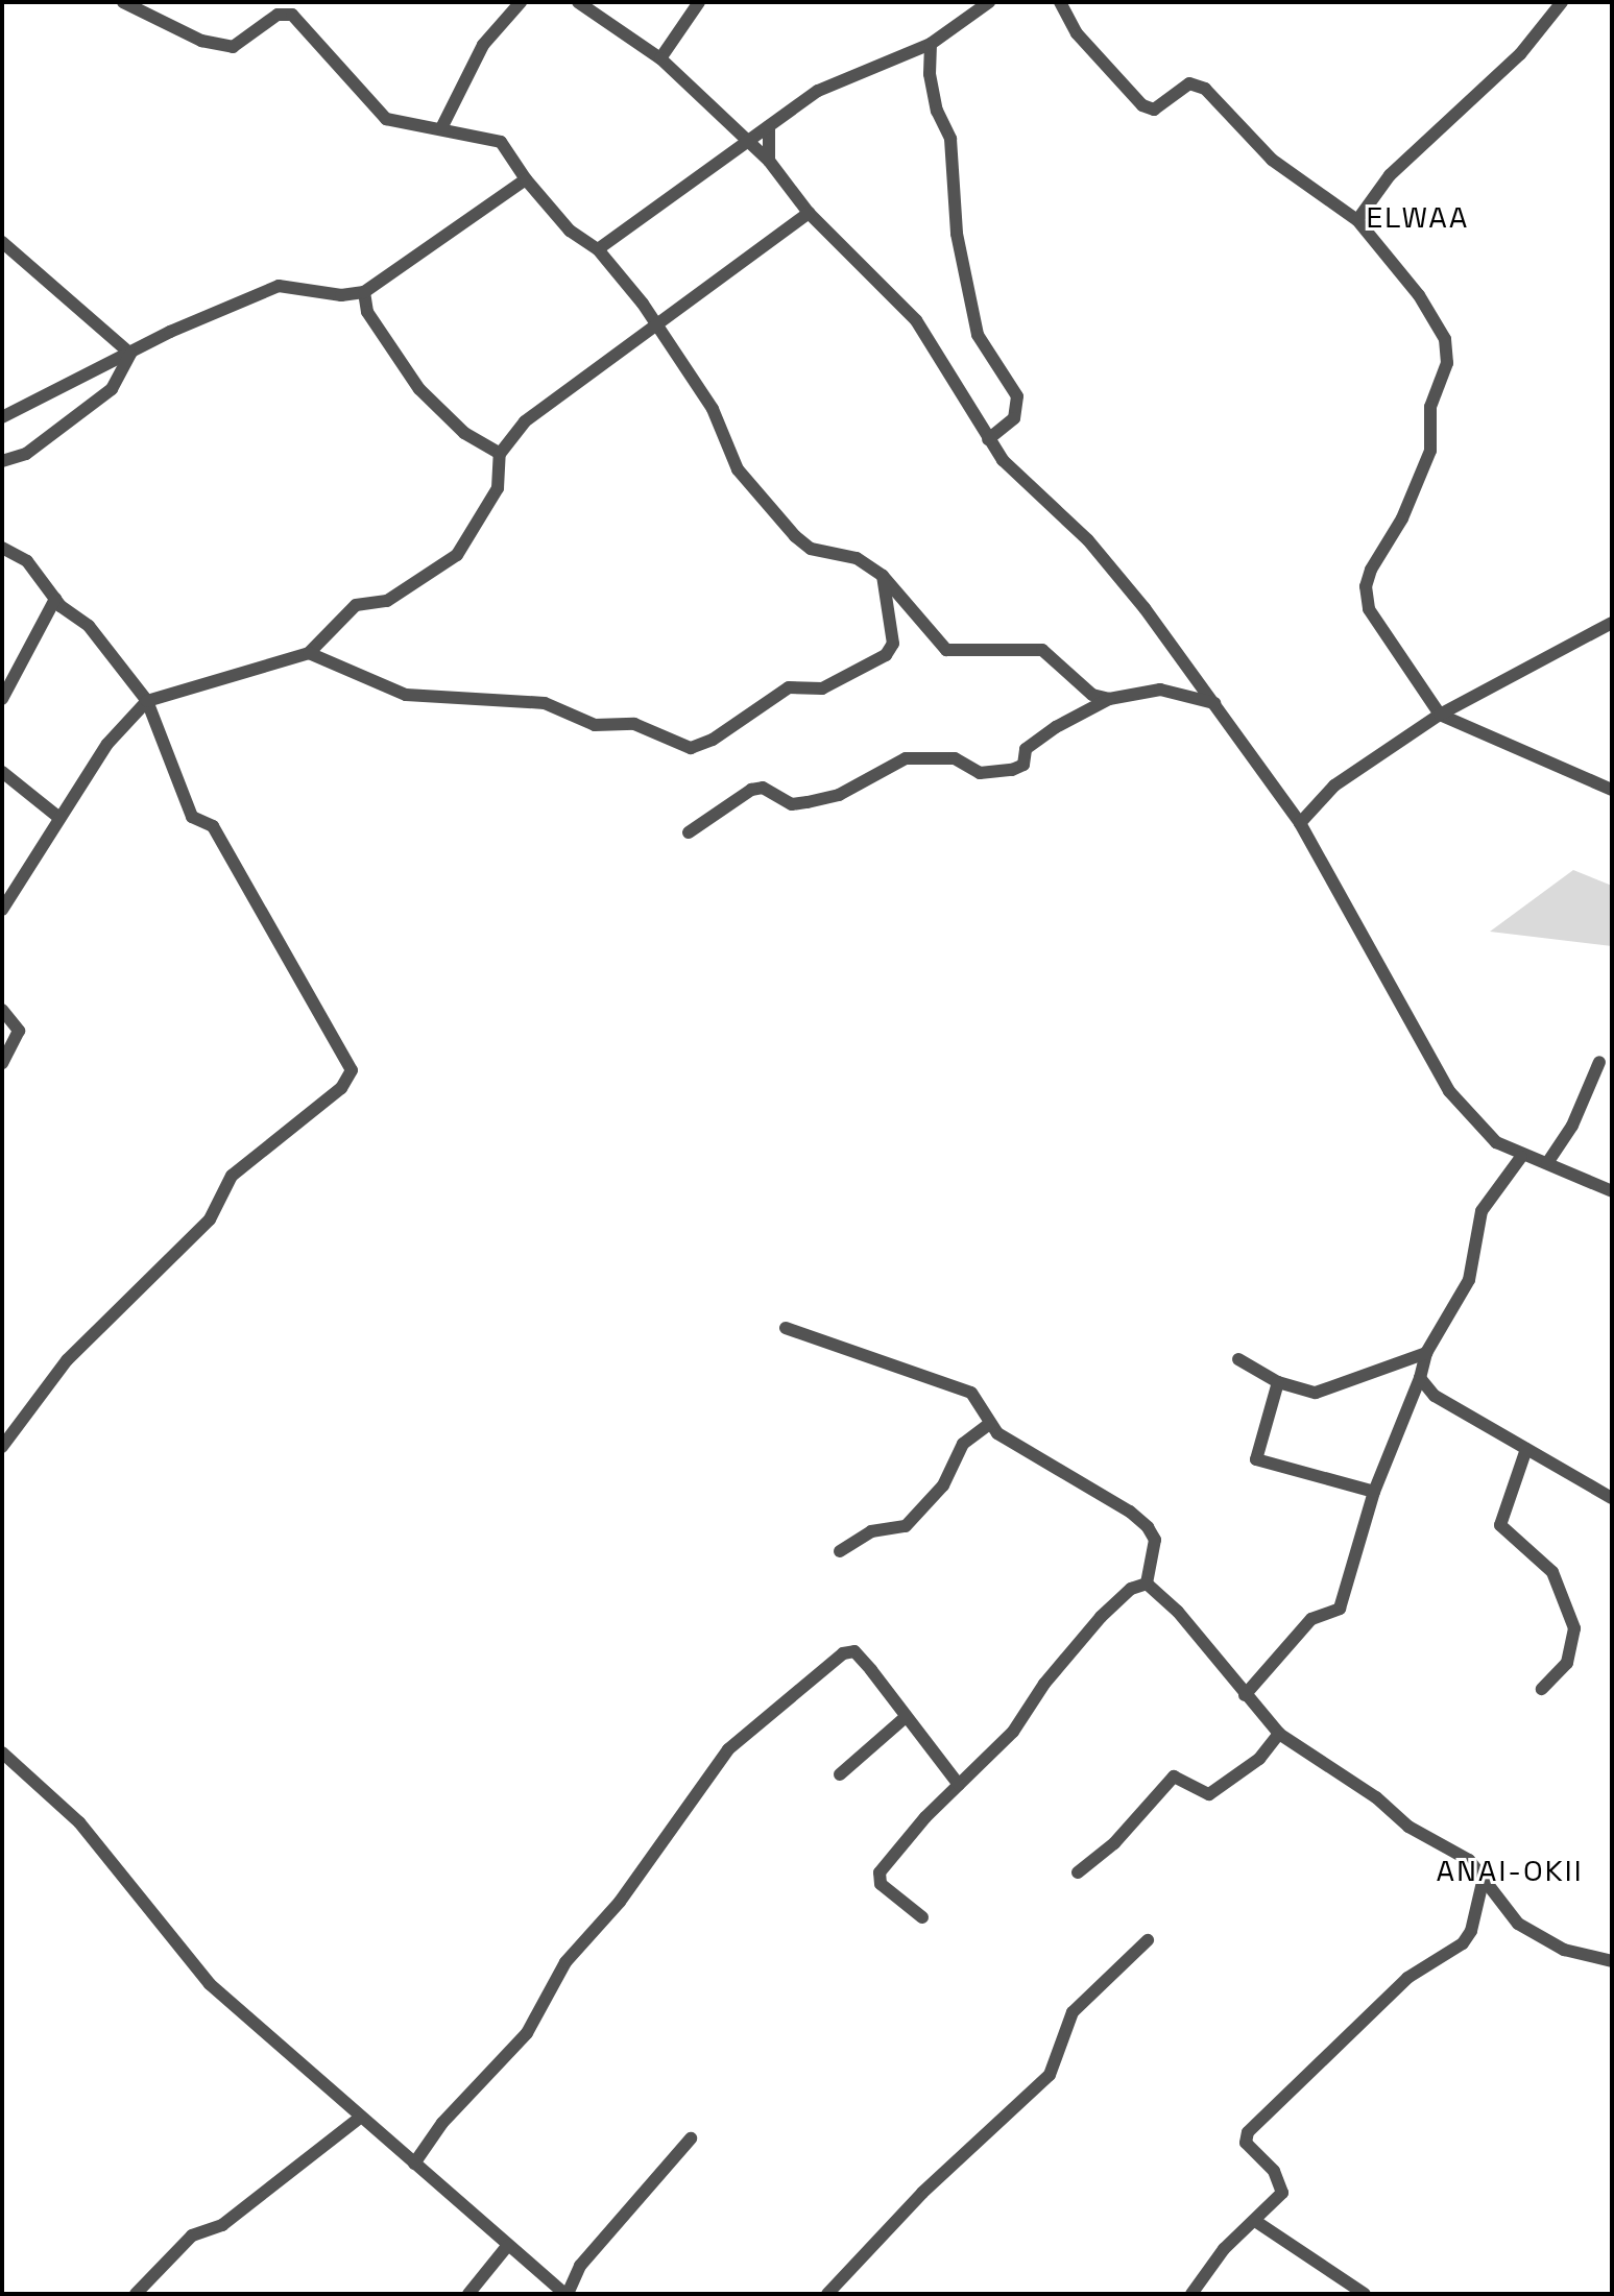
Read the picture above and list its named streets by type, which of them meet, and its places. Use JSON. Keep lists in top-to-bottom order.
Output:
{
  "districts": ["ELWAA", "ANAI-OKII"]
}
